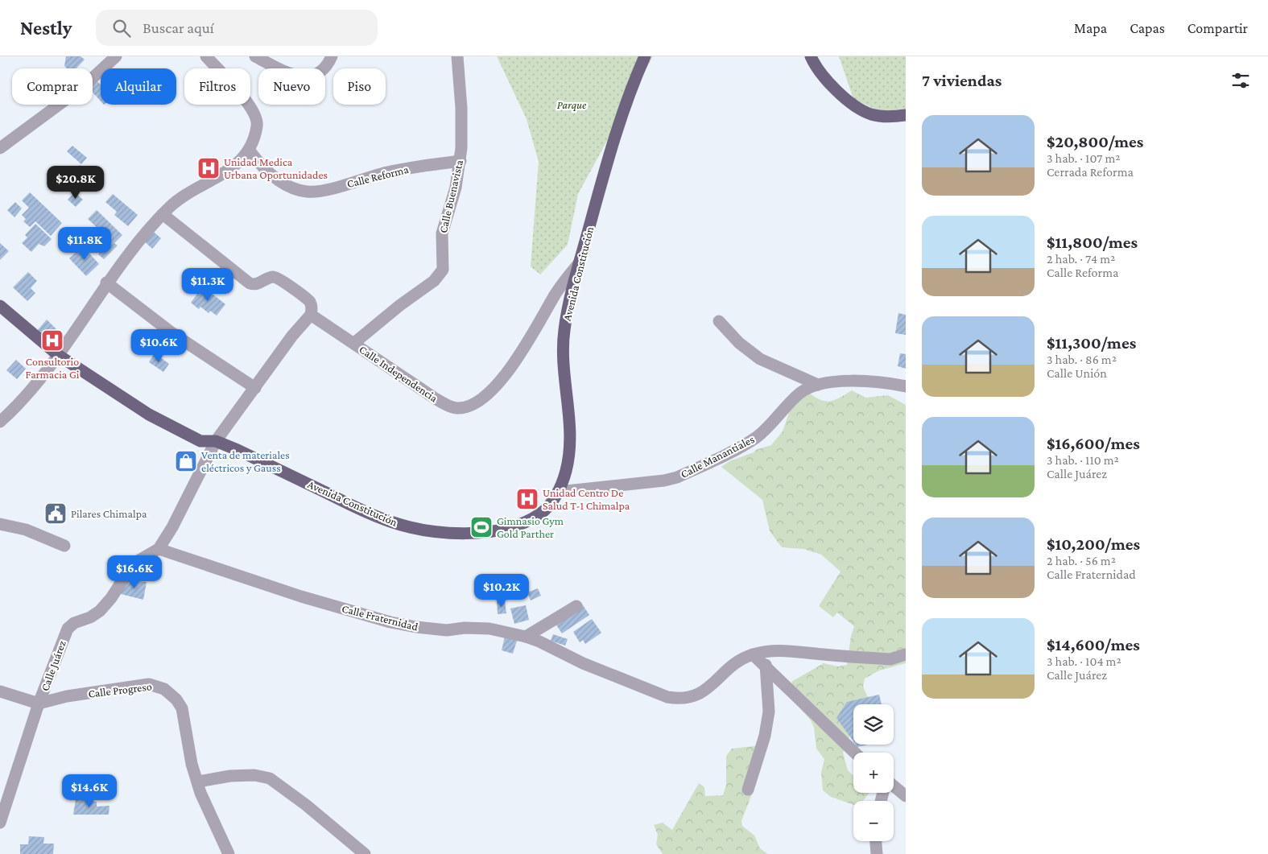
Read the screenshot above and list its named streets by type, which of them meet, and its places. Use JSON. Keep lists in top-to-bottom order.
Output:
{
  "streets": {
    "main road": ["Avenida Constitución"],
    "street": [
      "Calle Reforma",
      "Calle Buenavista",
      "Calle Independencia",
      "Calle Manantiales",
      "Calle Fraternidad",
      "Calle Juárez",
      "Calle Progreso"
    ]
  },
  "crossings": [
    ["Calle Reforma", "Calle Buenavista"],
    ["Calle Buenavista", "Calle Independencia"],
    ["Avenida Constitución", "Calle Independencia"],
    ["Avenida Constitución", "Calle Manantiales"],
    ["Avenida Constitución", "Calle Juárez"],
    ["Calle Fraternidad", "Calle Juárez"],
    ["Calle Juárez", "Calle Progreso"]
  ],
  "parks": ["Parque"],
  "places": {
    "hospital": ["Unidad Medica Urbana Oportunidades", "Consultorio Farmacia Gi", "Unidad Centro De Salud T-1 Chimalpa"],
    "shop": ["Venta de materiales eléctricos y Gauss"],
    "public building": ["Pilares Chimalpa"],
    "sports": ["Gimnasio Gym Gold Parther"]
  },
  "page": {
    "header": "Nestly",
    "search": "Buscar aquí",
    "nav": ["Mapa", "Capas", "Compartir"],
    "heading": "7 viviendas",
    "chip": [
      "Comprar",
      "Alquilar",
      "Filtros",
      "Nuevo",
      "Piso"
    ],
    "list": [
      {
        "name": "$20,800/mes",
        "note": "3 hab. · 107 m² · Cerrada Reforma"
      },
      {
        "name": "$11,800/mes",
        "note": "2 hab. · 74 m² · Calle Reforma"
      },
      {
        "name": "$11,300/mes",
        "note": "3 hab. · 86 m² · Calle Unión"
      },
      {
        "name": "$16,600/mes",
        "note": "3 hab. · 110 m² · Calle Juárez"
      },
      {
        "name": "$10,200/mes",
        "note": "2 hab. · 56 m² · Calle Fraternidad"
      },
      {
        "name": "$14,600/mes",
        "note": "3 hab. · 104 m² · Calle Juárez"
      }
    ],
    "price": [
      "$20.8K",
      "$11.8K",
      "$11.3K",
      "$10.6K",
      "$16.6K",
      "$10.2K",
      "$14.6K"
    ],
    "map_buttons": ["+", "−"]
  }
}
